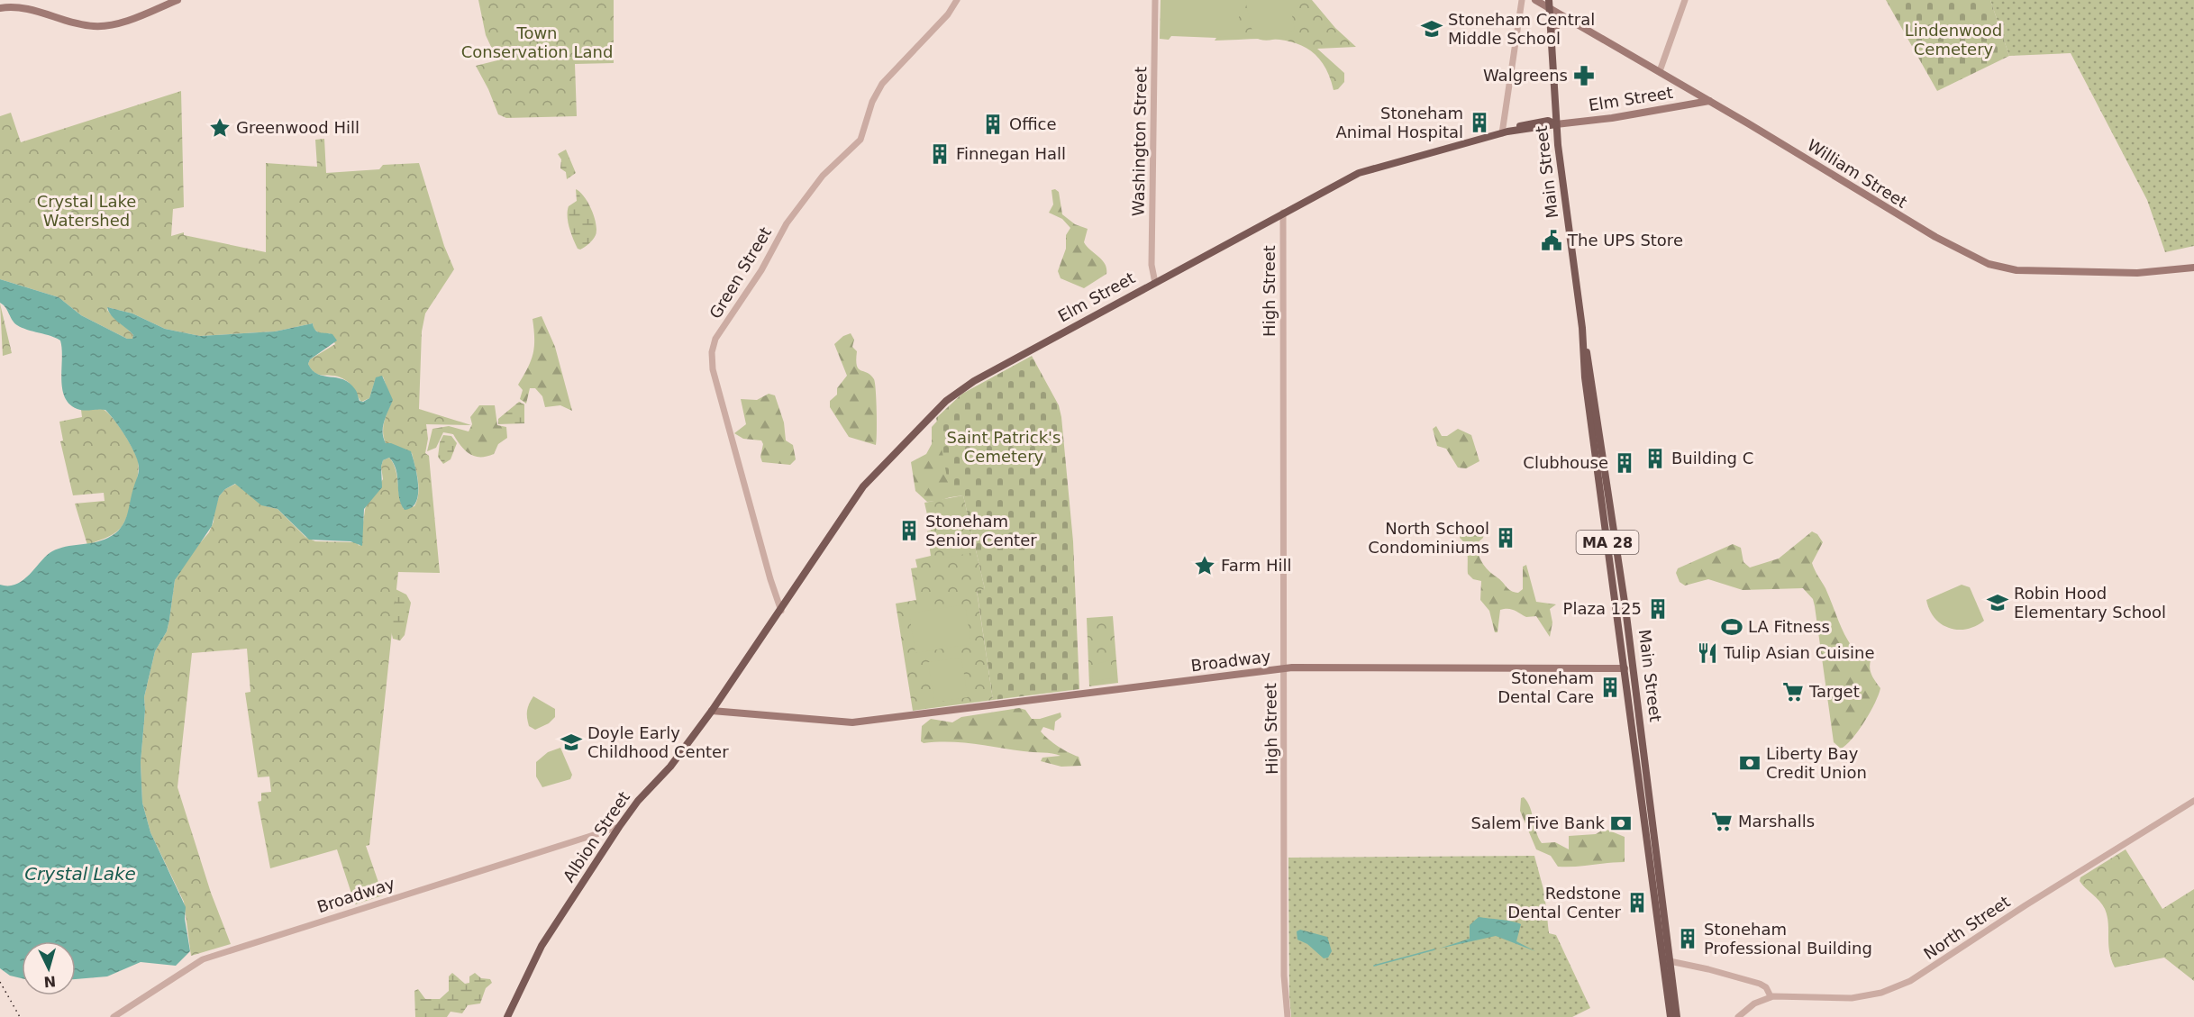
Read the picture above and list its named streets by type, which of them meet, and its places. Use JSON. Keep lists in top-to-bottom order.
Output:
{
  "streets": {
    "main road": [
      "Elm Street",
      "Main Street",
      "William Street",
      "MA 28",
      "Broadway",
      "Albion Street"
    ],
    "street": [
      "Washington Street",
      "Green Street",
      "High Street",
      "North Street"
    ]
  },
  "crossings": [
    ["Elm Street", "Washington Street"],
    ["Elm Street", "Main Street"],
    ["Elm Street", "William Street"],
    ["Elm Street", "Green Street"],
    ["Elm Street", "High Street"],
    ["Elm Street", "Albion Street"],
    ["Main Street", "William Street"],
    ["Main Street", "Broadway"],
    ["Green Street", "Albion Street"],
    ["High Street", "Broadway"],
    ["Broadway", "Albion Street"]
  ],
  "water": ["Crystal Lake"],
  "parks": [
    "Lindenwood Cemetery",
    "Town Conservation Land",
    "Crystal Lake Watershed",
    "Saint Patrick's Cemetery"
  ],
  "places": {
    "school or university": ["Stoneham Central Middle School", "Robin Hood Elementary School", "Doyle Early Childhood Center"],
    "pharmacy": ["Walgreens"],
    "building": [
      "Stoneham Animal Hospital",
      "Office",
      "Finnegan Hall",
      "Building C",
      "Clubhouse",
      "Stoneham Senior Center",
      "North School Condominiums",
      "Plaza 125",
      "Stoneham Dental Care",
      "Redstone Dental Center",
      "Stoneham Professional Building"
    ],
    "place": ["Greenwood Hill", "Farm Hill"],
    "public building": ["The UPS Store"],
    "sports": ["LA Fitness"],
    "restaurant": ["Tulip Asian Cuisine"],
    "supermarket": ["Target", "Marshalls"],
    "bank": ["Liberty Bay Credit Union", "Salem Five Bank"]
  },
  "north": "bottom"
}
